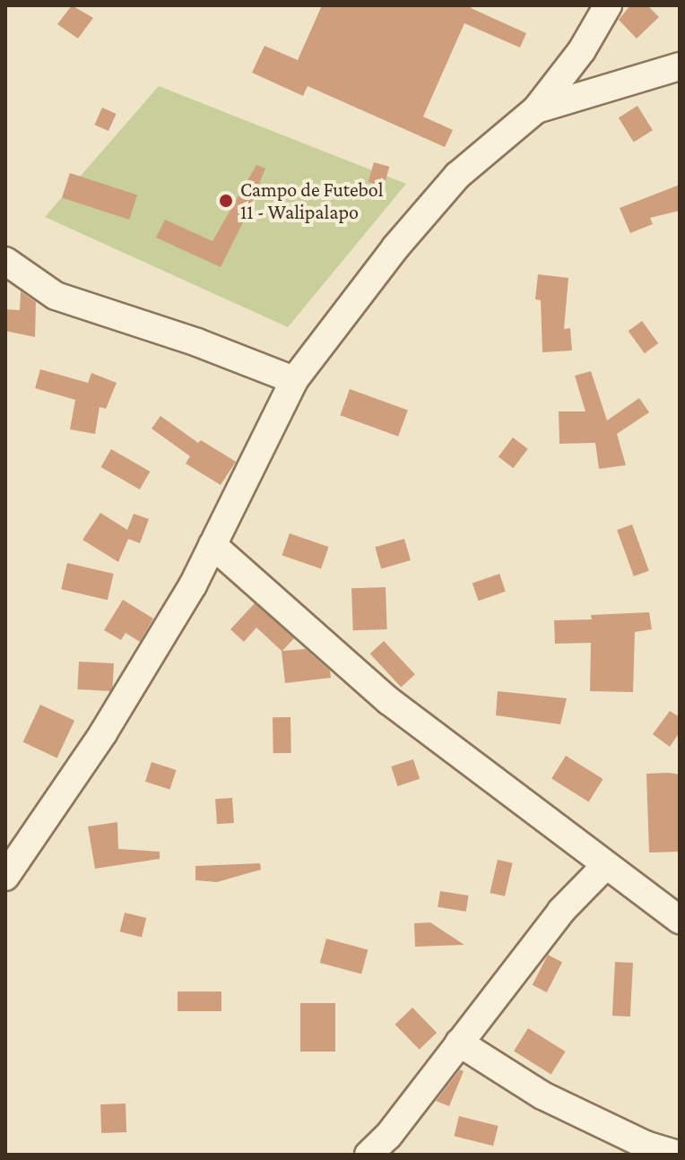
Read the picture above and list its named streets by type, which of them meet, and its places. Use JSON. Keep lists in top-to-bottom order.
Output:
{
  "places": ["Campo de Futebol 11 - Walipalapo"]
}
